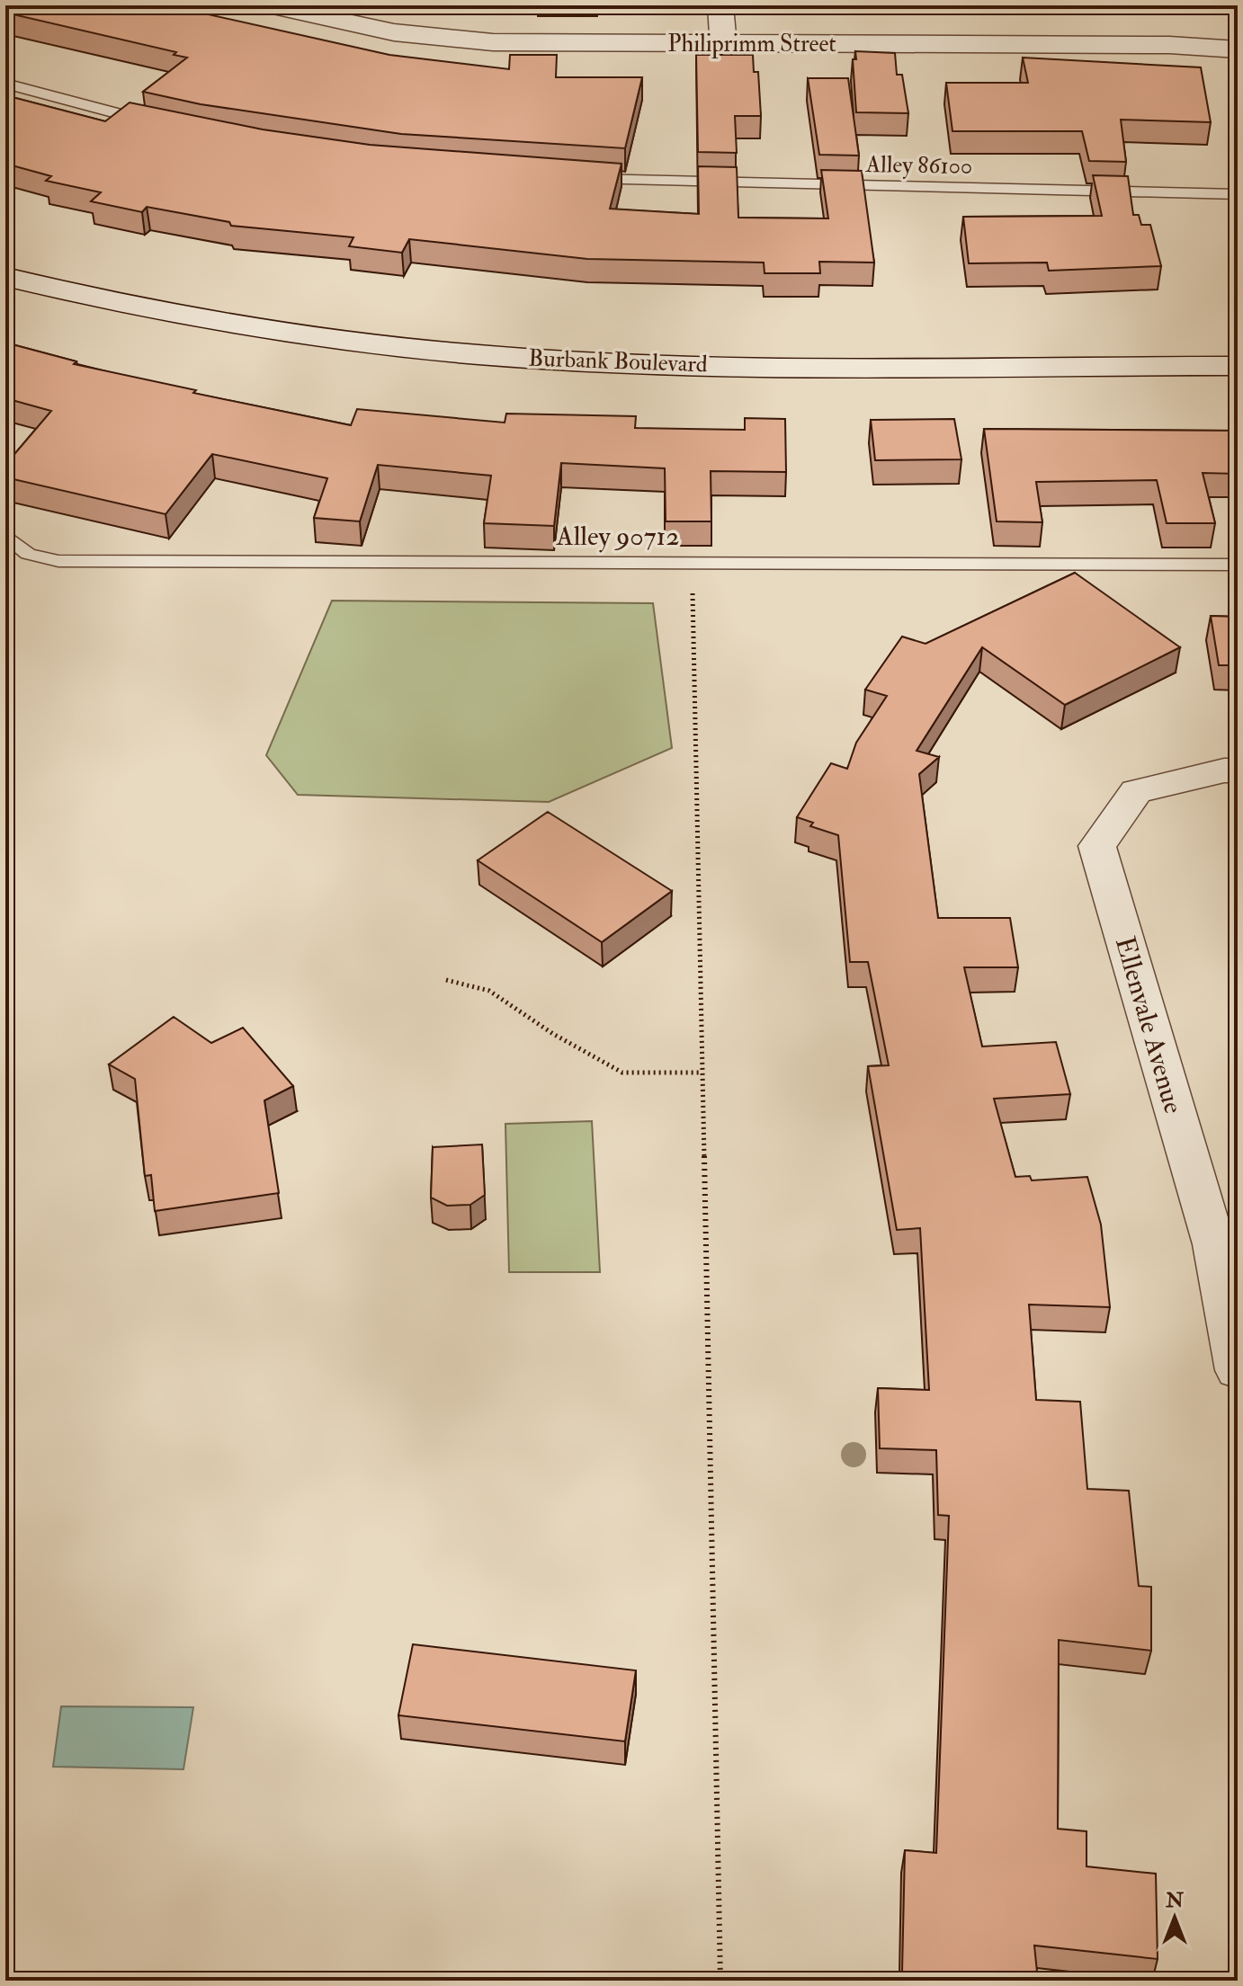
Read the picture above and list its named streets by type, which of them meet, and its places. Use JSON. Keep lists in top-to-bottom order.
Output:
{
  "streets": {
    "street": ["Philiprimm Street", "Burbank Boulevard", "Ellenvale Avenue"],
    "lane": ["Alley 86100", "Alley 90712"]
  },
  "north": "top"
}
